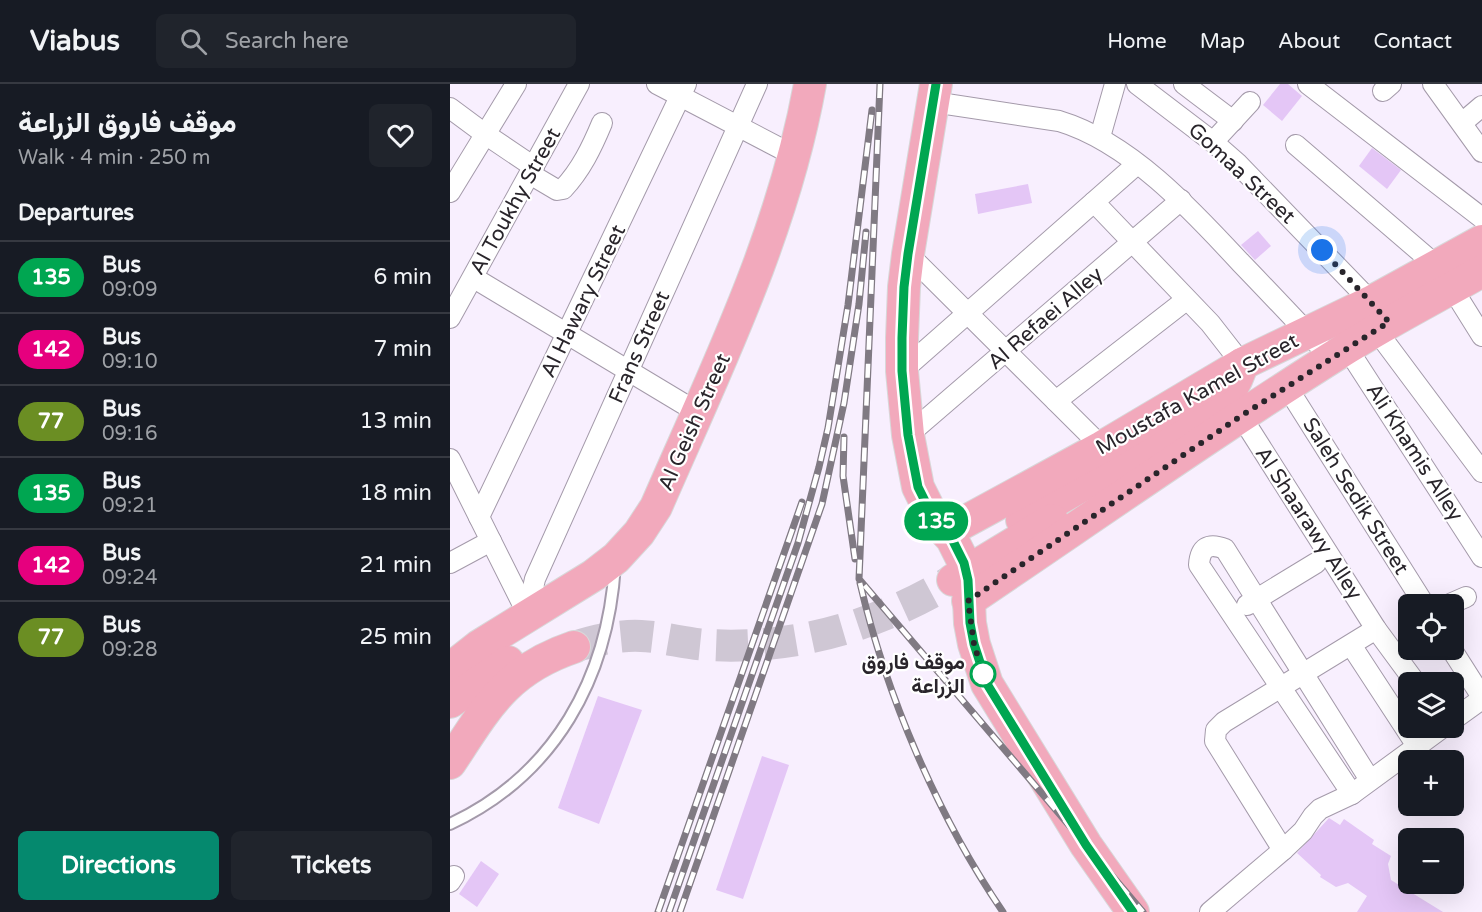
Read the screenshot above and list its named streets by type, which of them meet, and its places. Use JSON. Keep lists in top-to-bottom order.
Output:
{
  "streets": {
    "main road": ["Moustafa Kamel Street", "Al Geish Street"],
    "street": [
      "Gomaa Street",
      "Al Toukhy Street",
      "Al Hawary Street",
      "Al Refaei Alley",
      "Frans Street",
      "Ali Khamis Alley",
      "Saleh Sedik Street",
      "Al Shaarawy Alley"
    ]
  },
  "crossings": [
    ["Gomaa Street", "Moustafa Kamel Street"],
    ["Al Refaei Alley", "Ali Khamis Alley"],
    ["Frans Street", "Al Geish Street"],
    ["Moustafa Kamel Street", "Ali Khamis Alley"],
    ["Moustafa Kamel Street", "Saleh Sedik Street"],
    ["Moustafa Kamel Street", "Al Shaarawy Alley"]
  ],
  "places": ["موقف فاروق الزراعة"],
  "lines": ["bus line 135"],
  "page": {
    "header": "Viabus",
    "search": "Search here",
    "nav": [
      "Home",
      "Map",
      "About",
      "Contact"
    ],
    "heading": [
      ["موقف فاروق الزراعة", "Walk · 4 min · 250 m"],
      "Departures"
    ],
    "on_map": "135",
    "list": [
      {
        "mark": "135",
        "name": "Bus",
        "note": "09:09",
        "value": "6 min"
      },
      {
        "mark": "142",
        "name": "Bus",
        "note": "09:10",
        "value": "7 min"
      },
      {
        "mark": "77",
        "name": "Bus",
        "note": "09:16",
        "value": "13 min"
      },
      {
        "mark": "135",
        "name": "Bus",
        "note": "09:21",
        "value": "18 min"
      },
      {
        "mark": "142",
        "name": "Bus",
        "note": "09:24",
        "value": "21 min"
      },
      {
        "mark": "77",
        "name": "Bus",
        "note": "09:28",
        "value": "25 min"
      }
    ],
    "map_buttons": ["+", "−"],
    "buttons": ["Directions", "Tickets"]
  }
}
